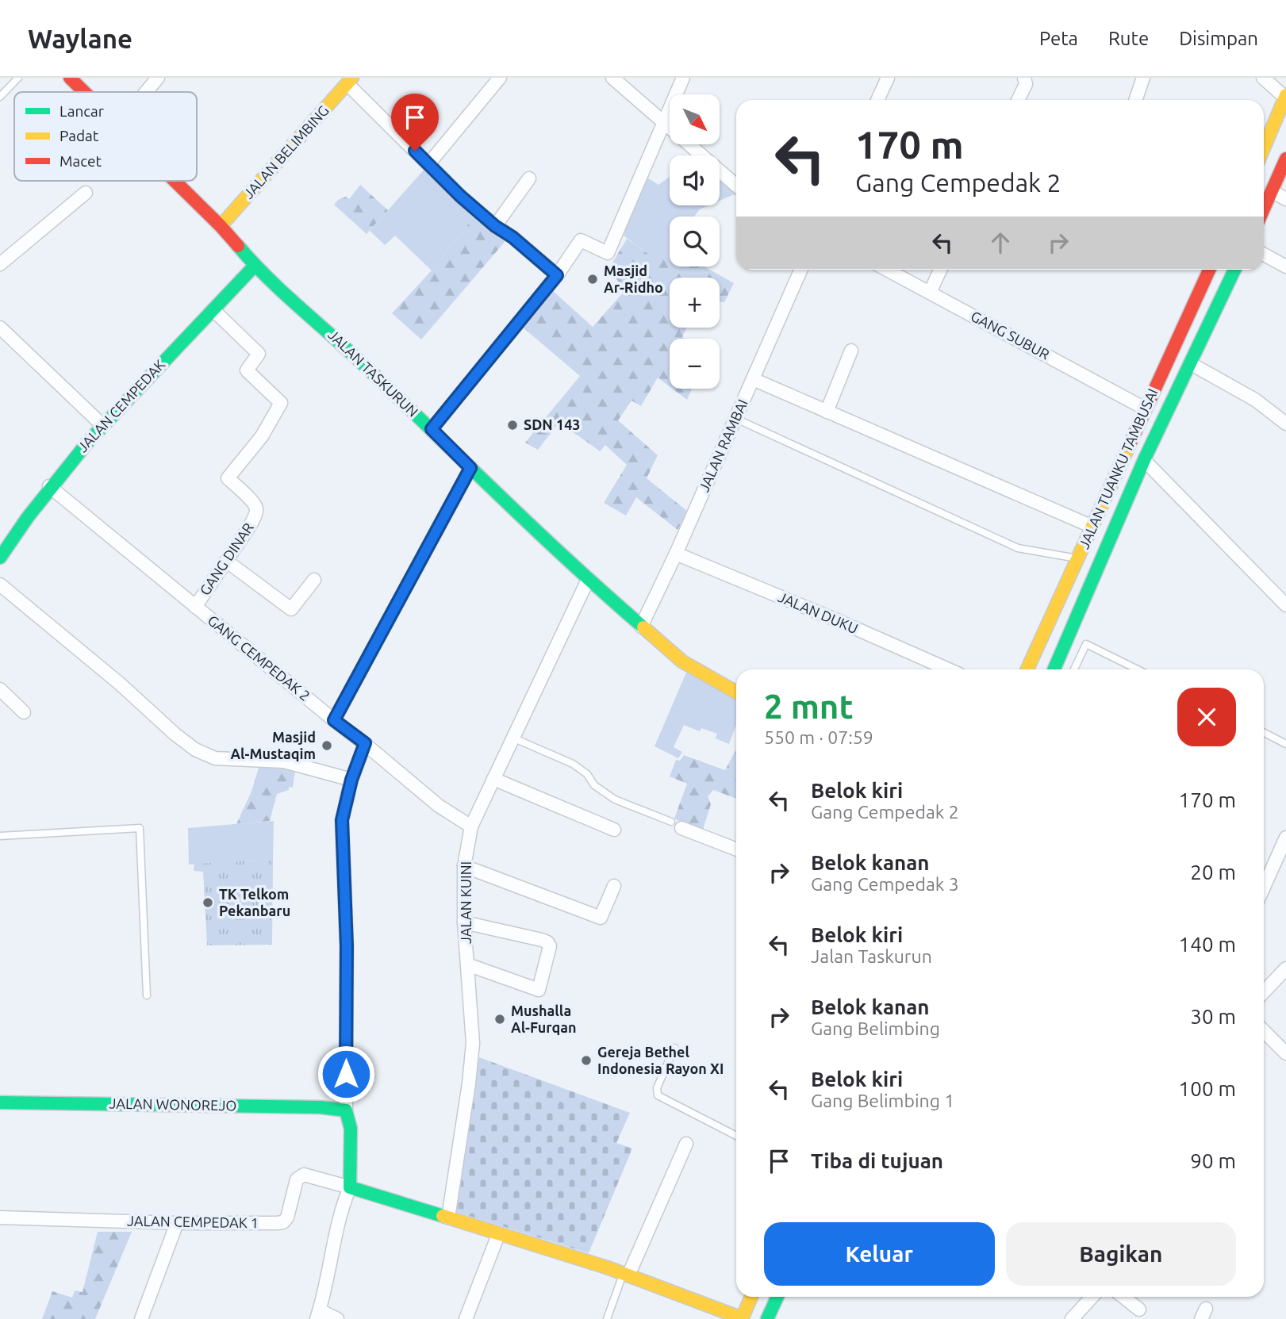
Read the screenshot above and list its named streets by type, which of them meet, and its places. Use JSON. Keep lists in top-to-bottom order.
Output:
{
  "streets": {
    "street": [
      "JALAN BELIMBING",
      "GANG SUBUR",
      "JALAN TASKURUN",
      "JALAN CEMPEDAK",
      "JALAN RAMBAI",
      "JALAN TUANKU TAMBUSAI",
      "GANG DINAR",
      "JALAN DUKU",
      "GANG CEMPEDAK 2",
      "JALAN KUINI",
      "JALAN WONOREJO",
      "JALAN CEMPEDAK 1"
    ]
  },
  "crossings": [
    ["JALAN BELIMBING", "JALAN TASKURUN"],
    ["GANG SUBUR", "JALAN TUANKU TAMBUSAI"],
    ["JALAN TASKURUN", "JALAN CEMPEDAK"],
    ["JALAN TASKURUN", "JALAN RAMBAI"],
    ["JALAN TASKURUN", "JALAN KUINI"],
    ["JALAN CEMPEDAK", "GANG DINAR"],
    ["JALAN CEMPEDAK", "GANG CEMPEDAK 2"],
    ["JALAN RAMBAI", "JALAN DUKU"],
    ["GANG DINAR", "GANG CEMPEDAK 2"],
    ["GANG CEMPEDAK 2", "JALAN KUINI"]
  ],
  "places": [
    "Masjid Ar-Ridho",
    "SDN 143",
    "Masjid Al-Mustaqim",
    "TK Telkom Pekanbaru",
    "Mushalla Al-Furqan",
    "Gereja Bethel Indonesia Rayon XI"
  ],
  "legend": ["Lancar", "Padat", "Macet"],
  "north": "bottom right",
  "page": {
    "header": "Waylane",
    "nav": ["Peta", "Rute", "Disimpan"],
    "map_buttons": ["+", "−"],
    "turn": ["170 m", "Gang Cempedak 2"],
    "heading": ["2 mnt", "550 m · 07:59"],
    "list": [
      {
        "name": "Belok kiri",
        "note": "Gang Cempedak 2",
        "value": "170 m"
      },
      {
        "name": "Belok kanan",
        "note": "Gang Cempedak 3",
        "value": "20 m"
      },
      {
        "name": "Belok kiri",
        "note": "Jalan Taskurun",
        "value": "140 m"
      },
      {
        "name": "Belok kanan",
        "note": "Gang Belimbing",
        "value": "30 m"
      },
      {
        "name": "Belok kiri",
        "note": "Gang Belimbing 1",
        "value": "100 m"
      },
      {
        "name": "Tiba di tujuan",
        "value": "90 m"
      }
    ],
    "buttons": ["Keluar", "Bagikan"]
  }
}
